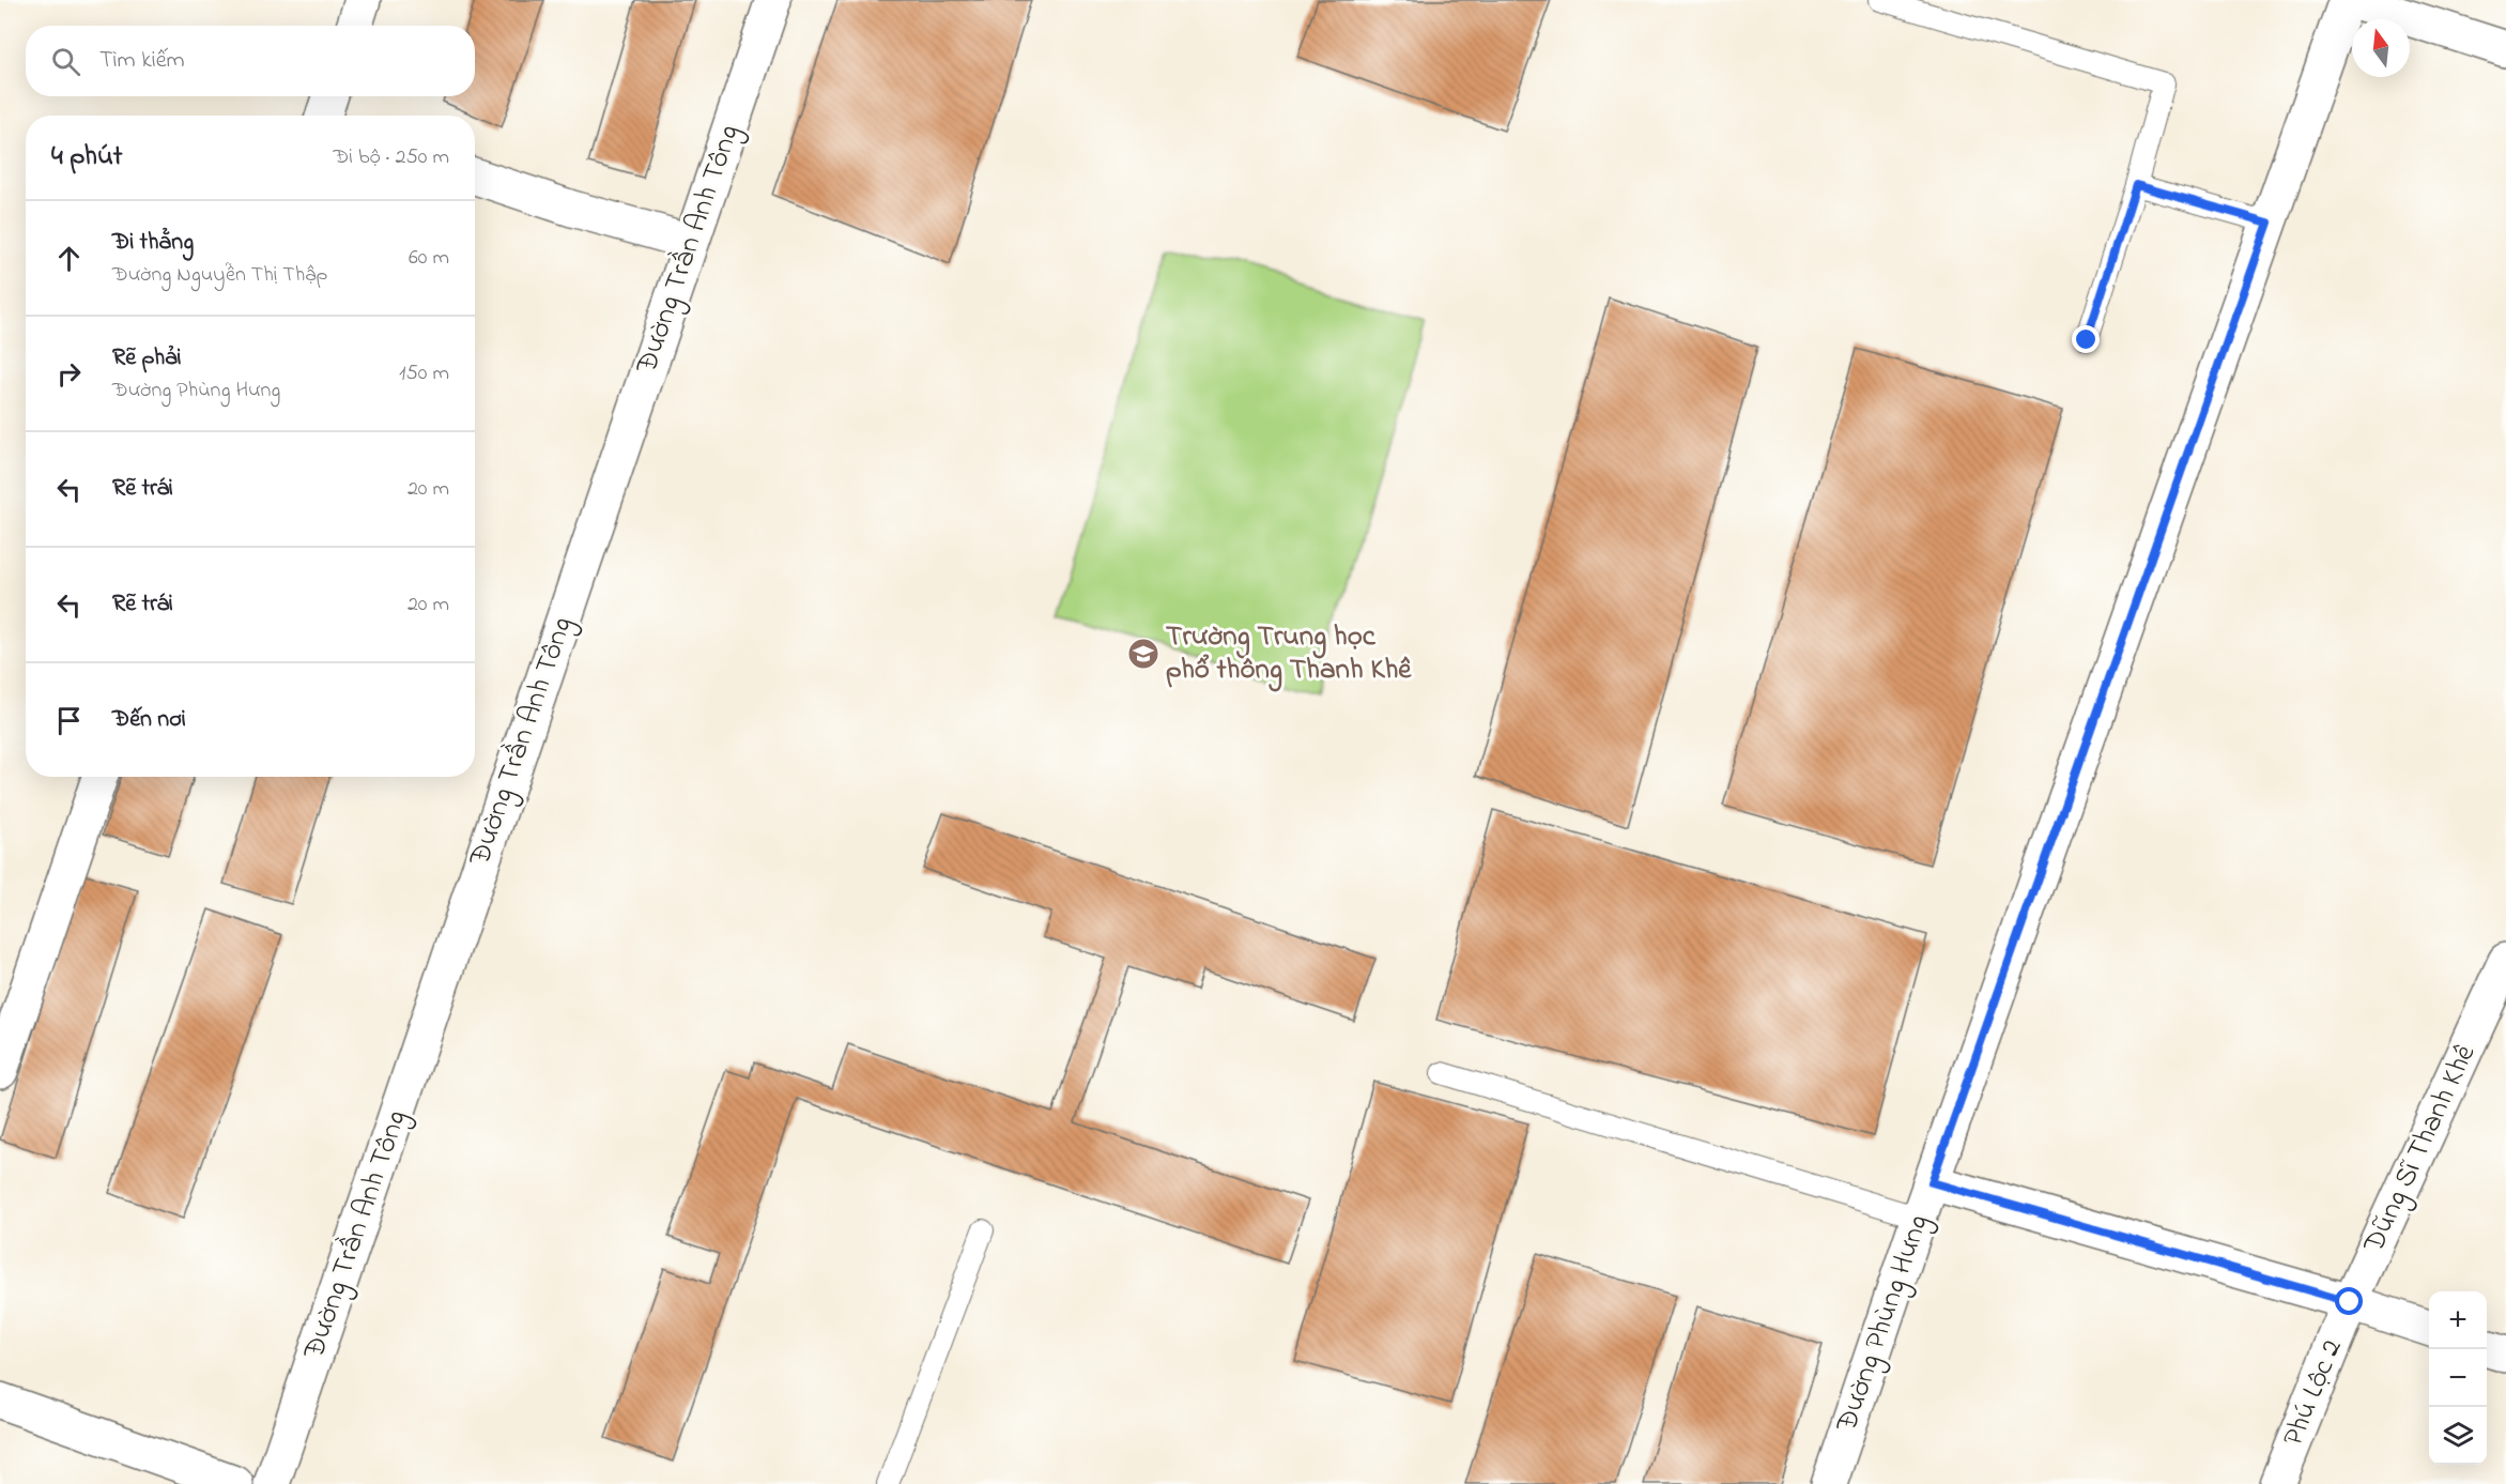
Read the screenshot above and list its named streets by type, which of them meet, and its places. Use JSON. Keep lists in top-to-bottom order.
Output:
{
  "streets": {
    "street": [
      "Đường Trần Anh Tông",
      "Dũng Sĩ Thanh Khê",
      "Đường Phùng Hưng",
      "Phú Lộc 2"
    ]
  },
  "crossings": [
    ["Dũng Sĩ Thanh Khê", "Phú Lộc 2"]
  ],
  "places": {
    "school or university": ["Trường Trung học phổ thông Thanh Khê"]
  },
  "north": "top",
  "page": {
    "search": "Tìm kiếm",
    "heading": ["4 phút", "Đi bộ · 250 m"],
    "list": [
      ["Đi thẳng", "Đường Nguyễn Thị Thập", "60 m"],
      ["Rẽ phải", "Đường Phùng Hưng", "150 m"],
      ["Rẽ trái", "20 m"],
      ["Rẽ trái", "20 m"],
      "Đến nơi"
    ],
    "map_buttons": ["+", "−"]
  }
}
